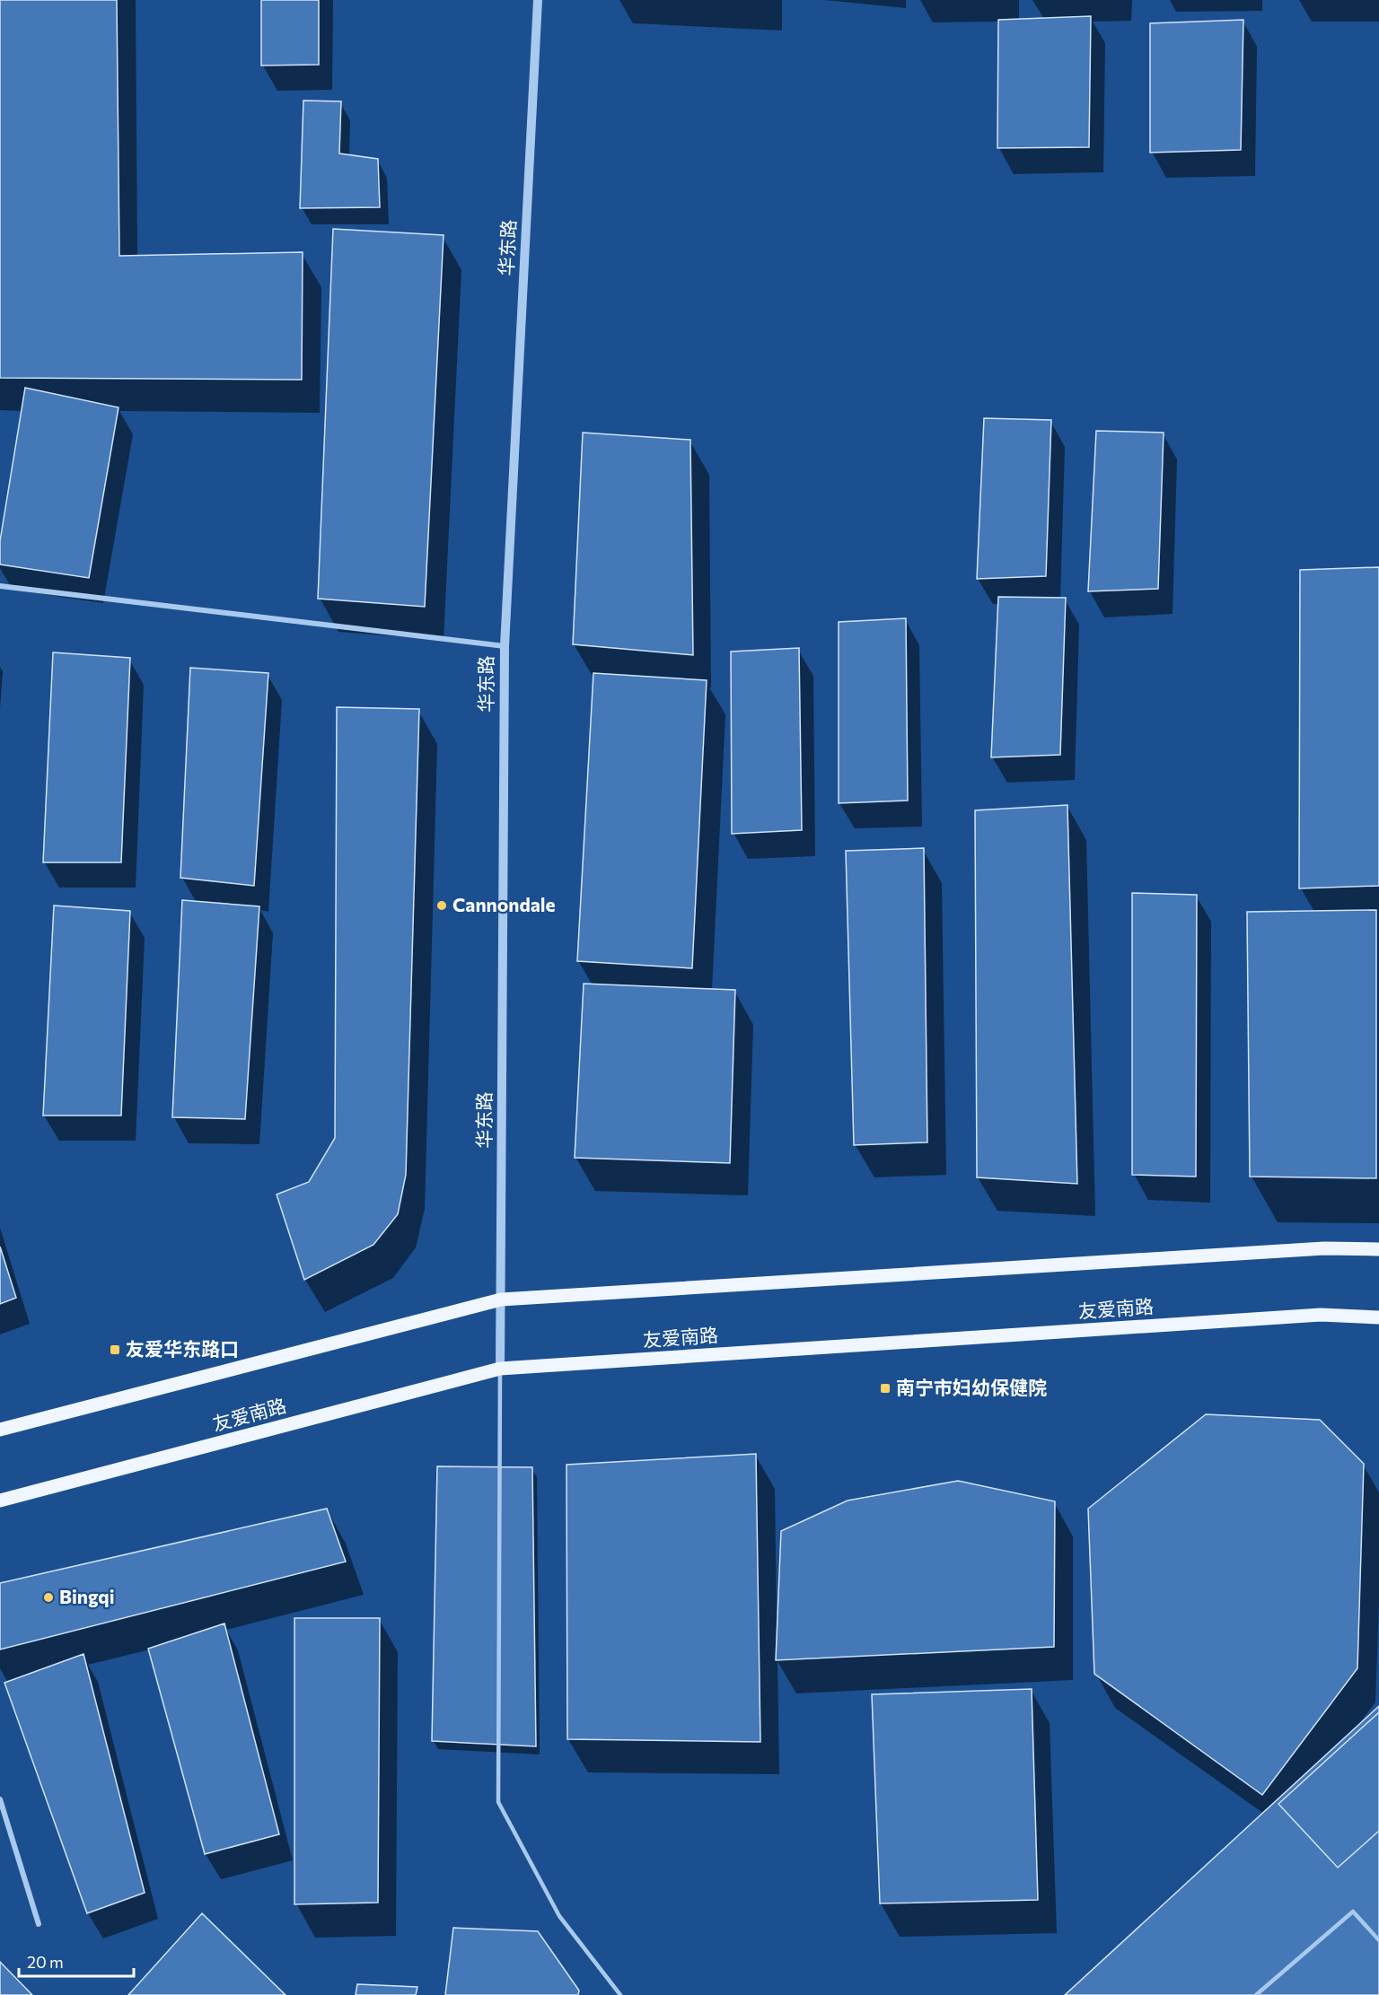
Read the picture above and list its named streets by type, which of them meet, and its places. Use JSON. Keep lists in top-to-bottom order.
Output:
{
  "streets": {
    "main road": ["友爱南路"],
    "street": ["华东路"]
  },
  "crossings": [
    ["华东路", "友爱南路"]
  ],
  "places": {
    "other": ["Cannondale", "Bingqi"],
    "transit": ["友爱华东路口", "南宁市妇幼保健院"]
  },
  "scale_bar": "20 m"
}
